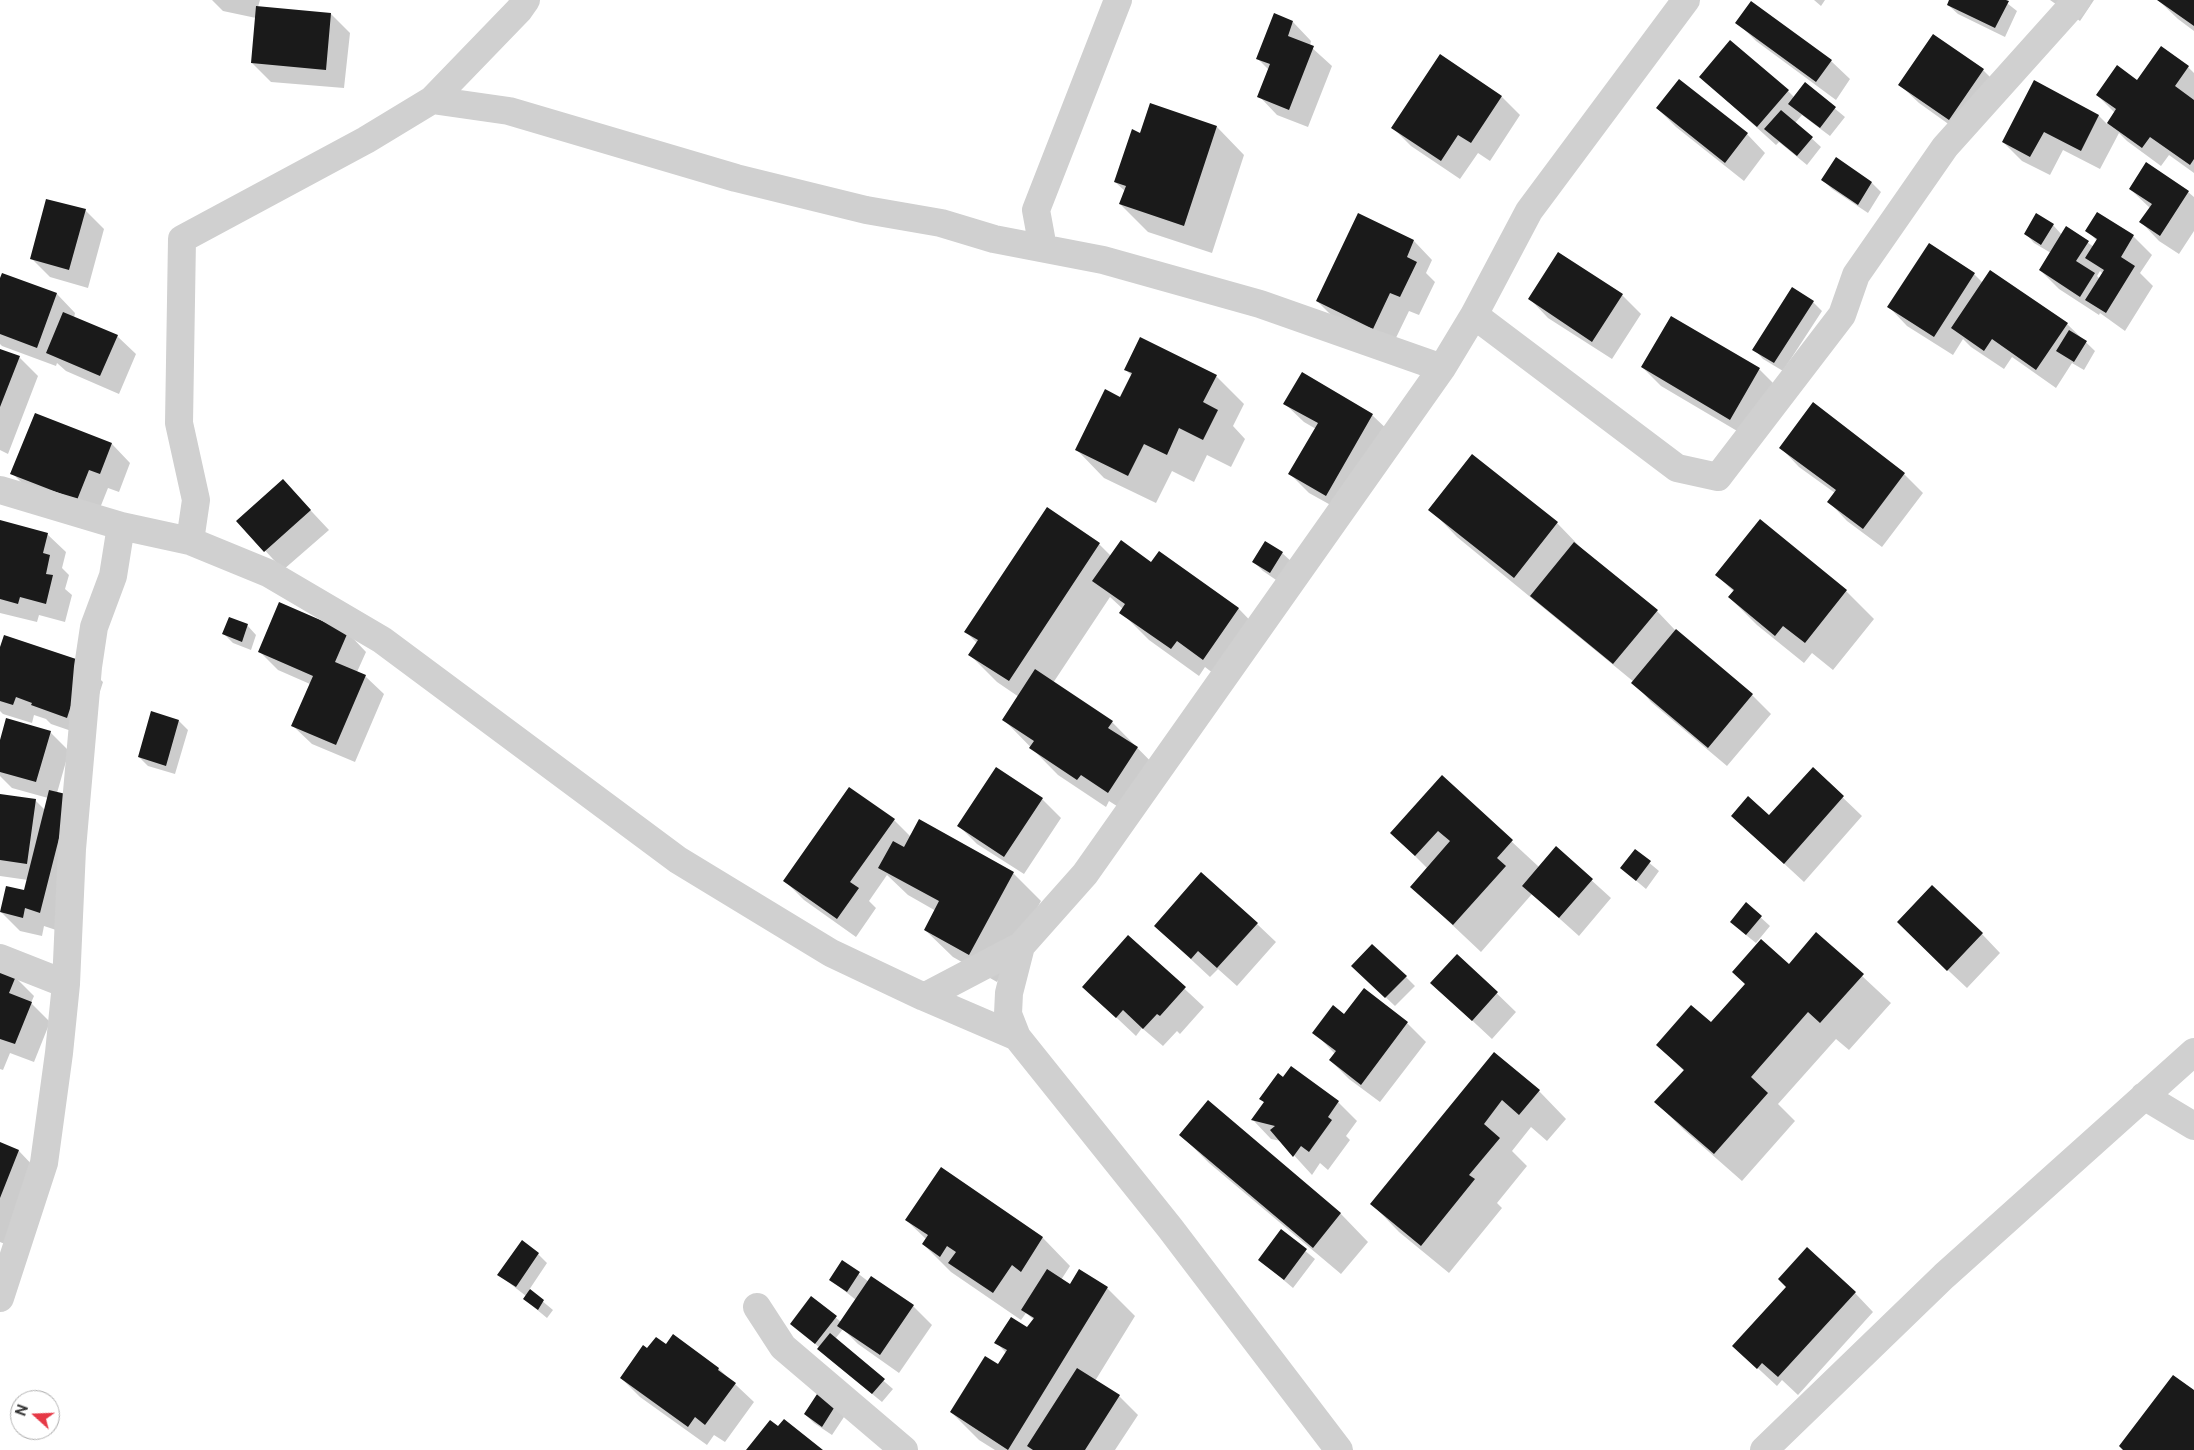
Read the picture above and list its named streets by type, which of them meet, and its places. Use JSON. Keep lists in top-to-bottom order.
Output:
{
  "north": "left"
}
